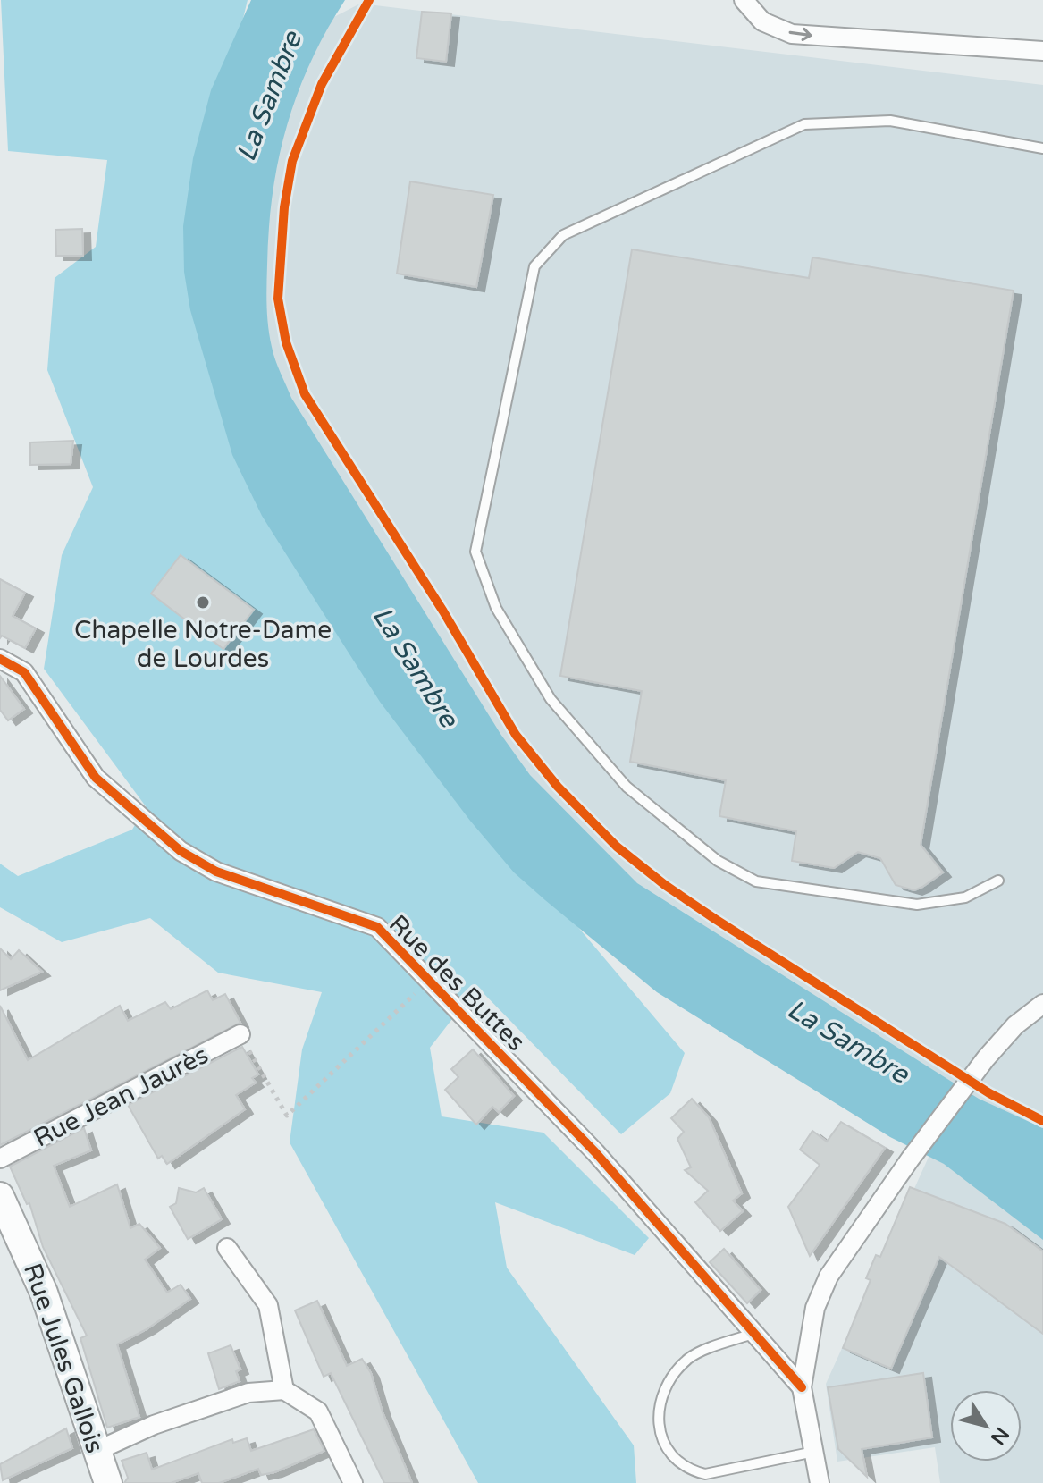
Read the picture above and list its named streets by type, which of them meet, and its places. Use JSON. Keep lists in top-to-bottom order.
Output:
{
  "streets": {
    "street": ["Rue des Buttes", "Rue Jean Jaurès", "Rue Jules Gallois"]
  },
  "water": ["La Sambre"],
  "places": ["Chapelle Notre-Dame de Lourdes"],
  "north": "bottom right"
}
